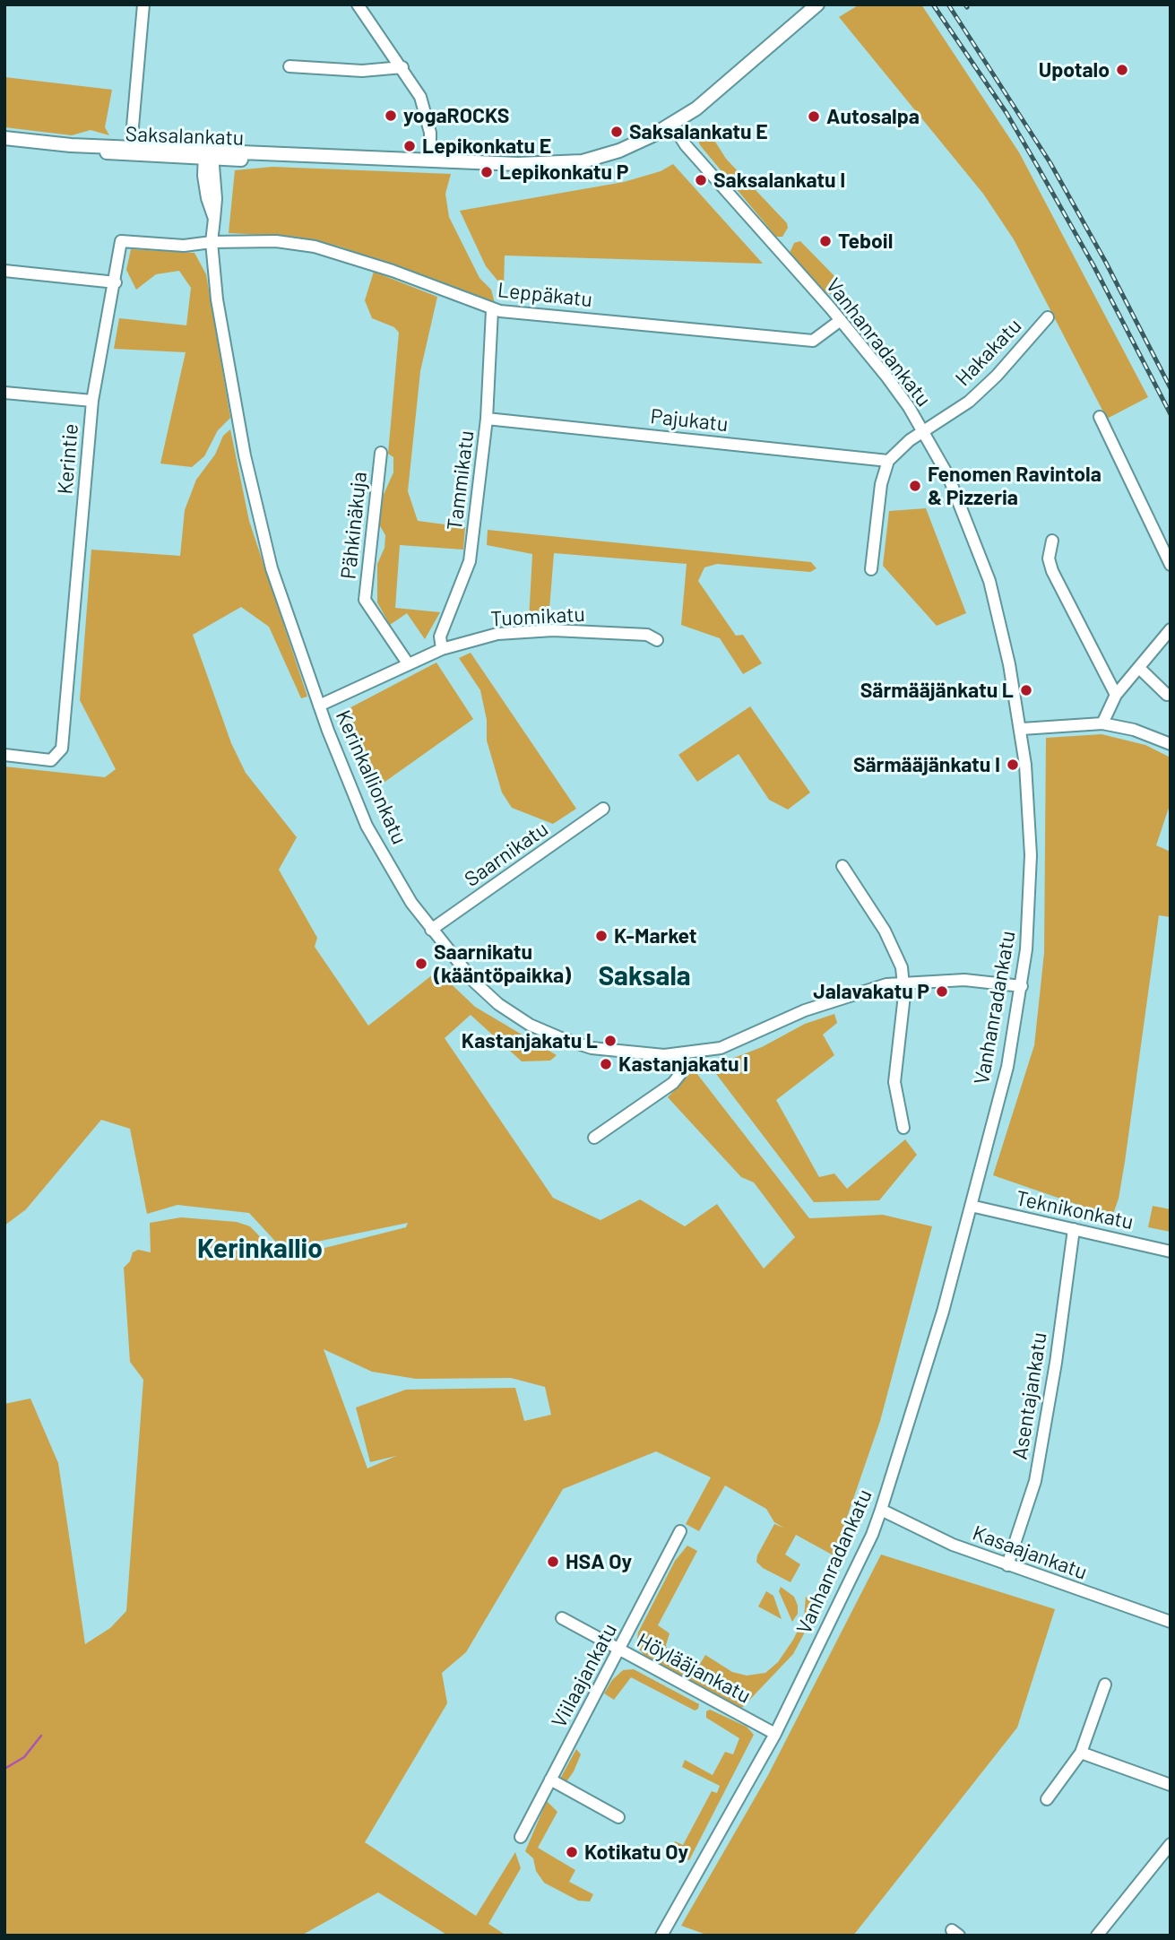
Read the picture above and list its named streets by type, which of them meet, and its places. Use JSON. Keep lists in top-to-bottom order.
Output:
{
  "streets": {
    "main road": ["Saksalankatu"],
    "street": [
      "Leppäkatu",
      "Vanhanradankatu",
      "Hakakatu",
      "Pajukatu",
      "Kerintie",
      "Tammikatu",
      "Pähkinäkuja",
      "Tuomikatu",
      "Kerinkallionkatu",
      "Saarnikatu",
      "Teknikonkatu",
      "Asentajankatu",
      "Kasaajankatu",
      "Höylääjankatu",
      "Viilaajankatu"
    ]
  },
  "crossings": [
    ["Saksalankatu", "Vanhanradankatu"],
    ["Saksalankatu", "Kerinkallionkatu"],
    ["Leppäkatu", "Vanhanradankatu"],
    ["Leppäkatu", "Kerintie"],
    ["Leppäkatu", "Tammikatu"],
    ["Leppäkatu", "Kerinkallionkatu"],
    ["Vanhanradankatu", "Hakakatu"],
    ["Vanhanradankatu", "Kerinkallionkatu"],
    ["Vanhanradankatu", "Teknikonkatu"],
    ["Vanhanradankatu", "Kasaajankatu"],
    ["Vanhanradankatu", "Höylääjankatu"],
    ["Hakakatu", "Pajukatu"],
    ["Pajukatu", "Tammikatu"],
    ["Kerintie", "Kerinkallionkatu"],
    ["Tammikatu", "Tuomikatu"],
    ["Pähkinäkuja", "Tuomikatu"],
    ["Tuomikatu", "Kerinkallionkatu"],
    ["Kerinkallionkatu", "Saarnikatu"],
    ["Teknikonkatu", "Asentajankatu"],
    ["Asentajankatu", "Kasaajankatu"],
    ["Höylääjankatu", "Viilaajankatu"]
  ],
  "districts": ["Saksala", "Kerinkallio"],
  "places": [
    "Upotalo",
    "yogaROCKS",
    "Autosalpa",
    "Saksalankatu E",
    "Lepikonkatu E",
    "Lepikonkatu P",
    "Saksalankatu I",
    "Teboil",
    "Fenomen Ravintola & Pizzeria",
    "Särmääjänkatu L",
    "Särmääjänkatu I",
    "K-Market",
    "Saarnikatu (kääntöpaikka)",
    "Jalavakatu P",
    "Kastanjakatu L",
    "Kastanjakatu I",
    "HSA Oy",
    "Kotikatu Oy"
  ]
}
